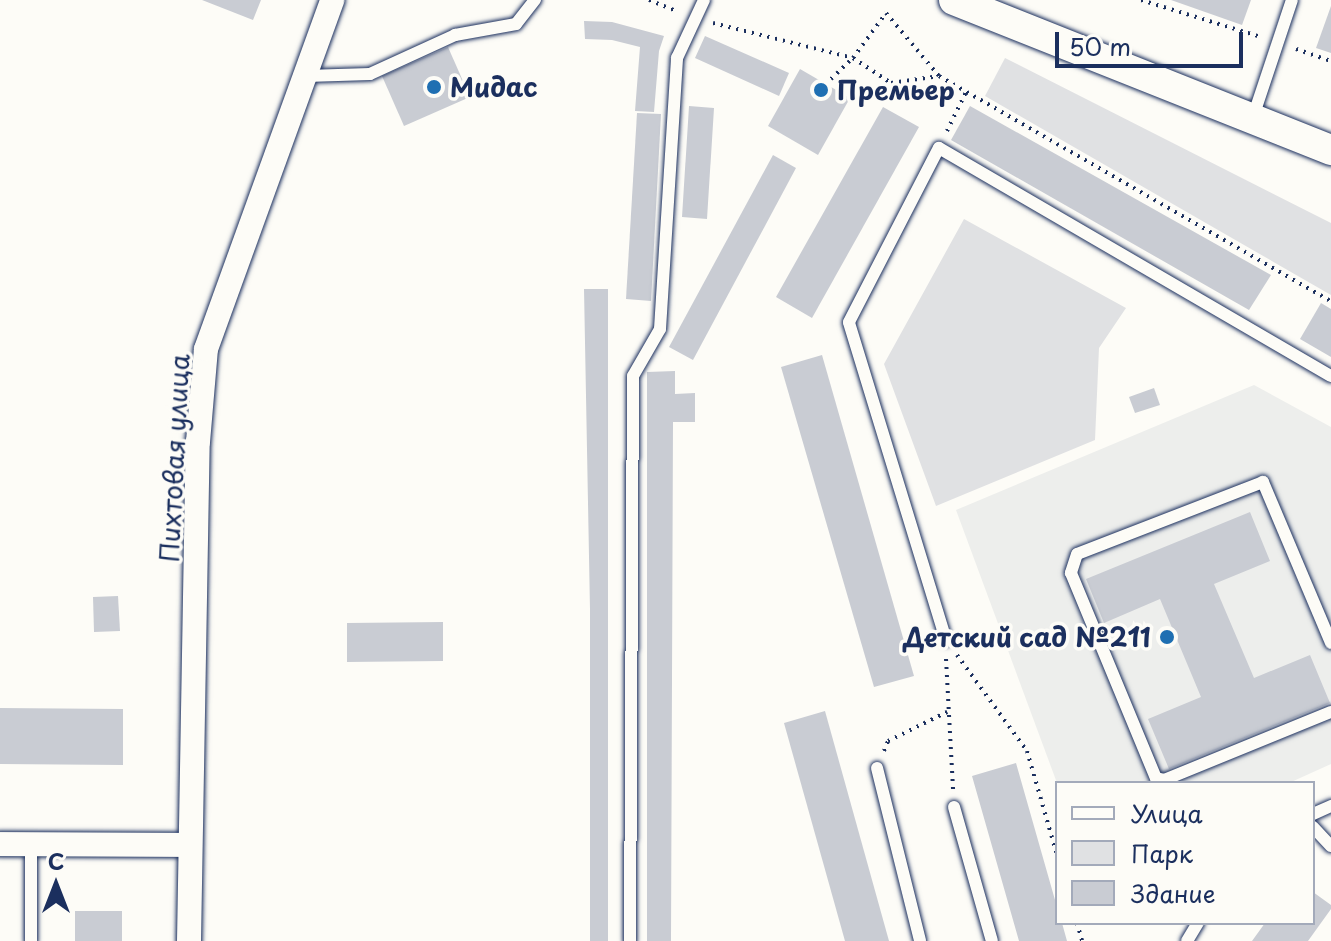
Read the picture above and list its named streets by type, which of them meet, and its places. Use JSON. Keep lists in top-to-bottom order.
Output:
{
  "streets": {
    "street": ["Пихтовая улица"]
  },
  "places": ["Мидас", "Премьер", "Детский сад №211"],
  "legend": ["Улица", "Парк", "Здание"],
  "scale_bar": "50 m",
  "north": "top"
}
